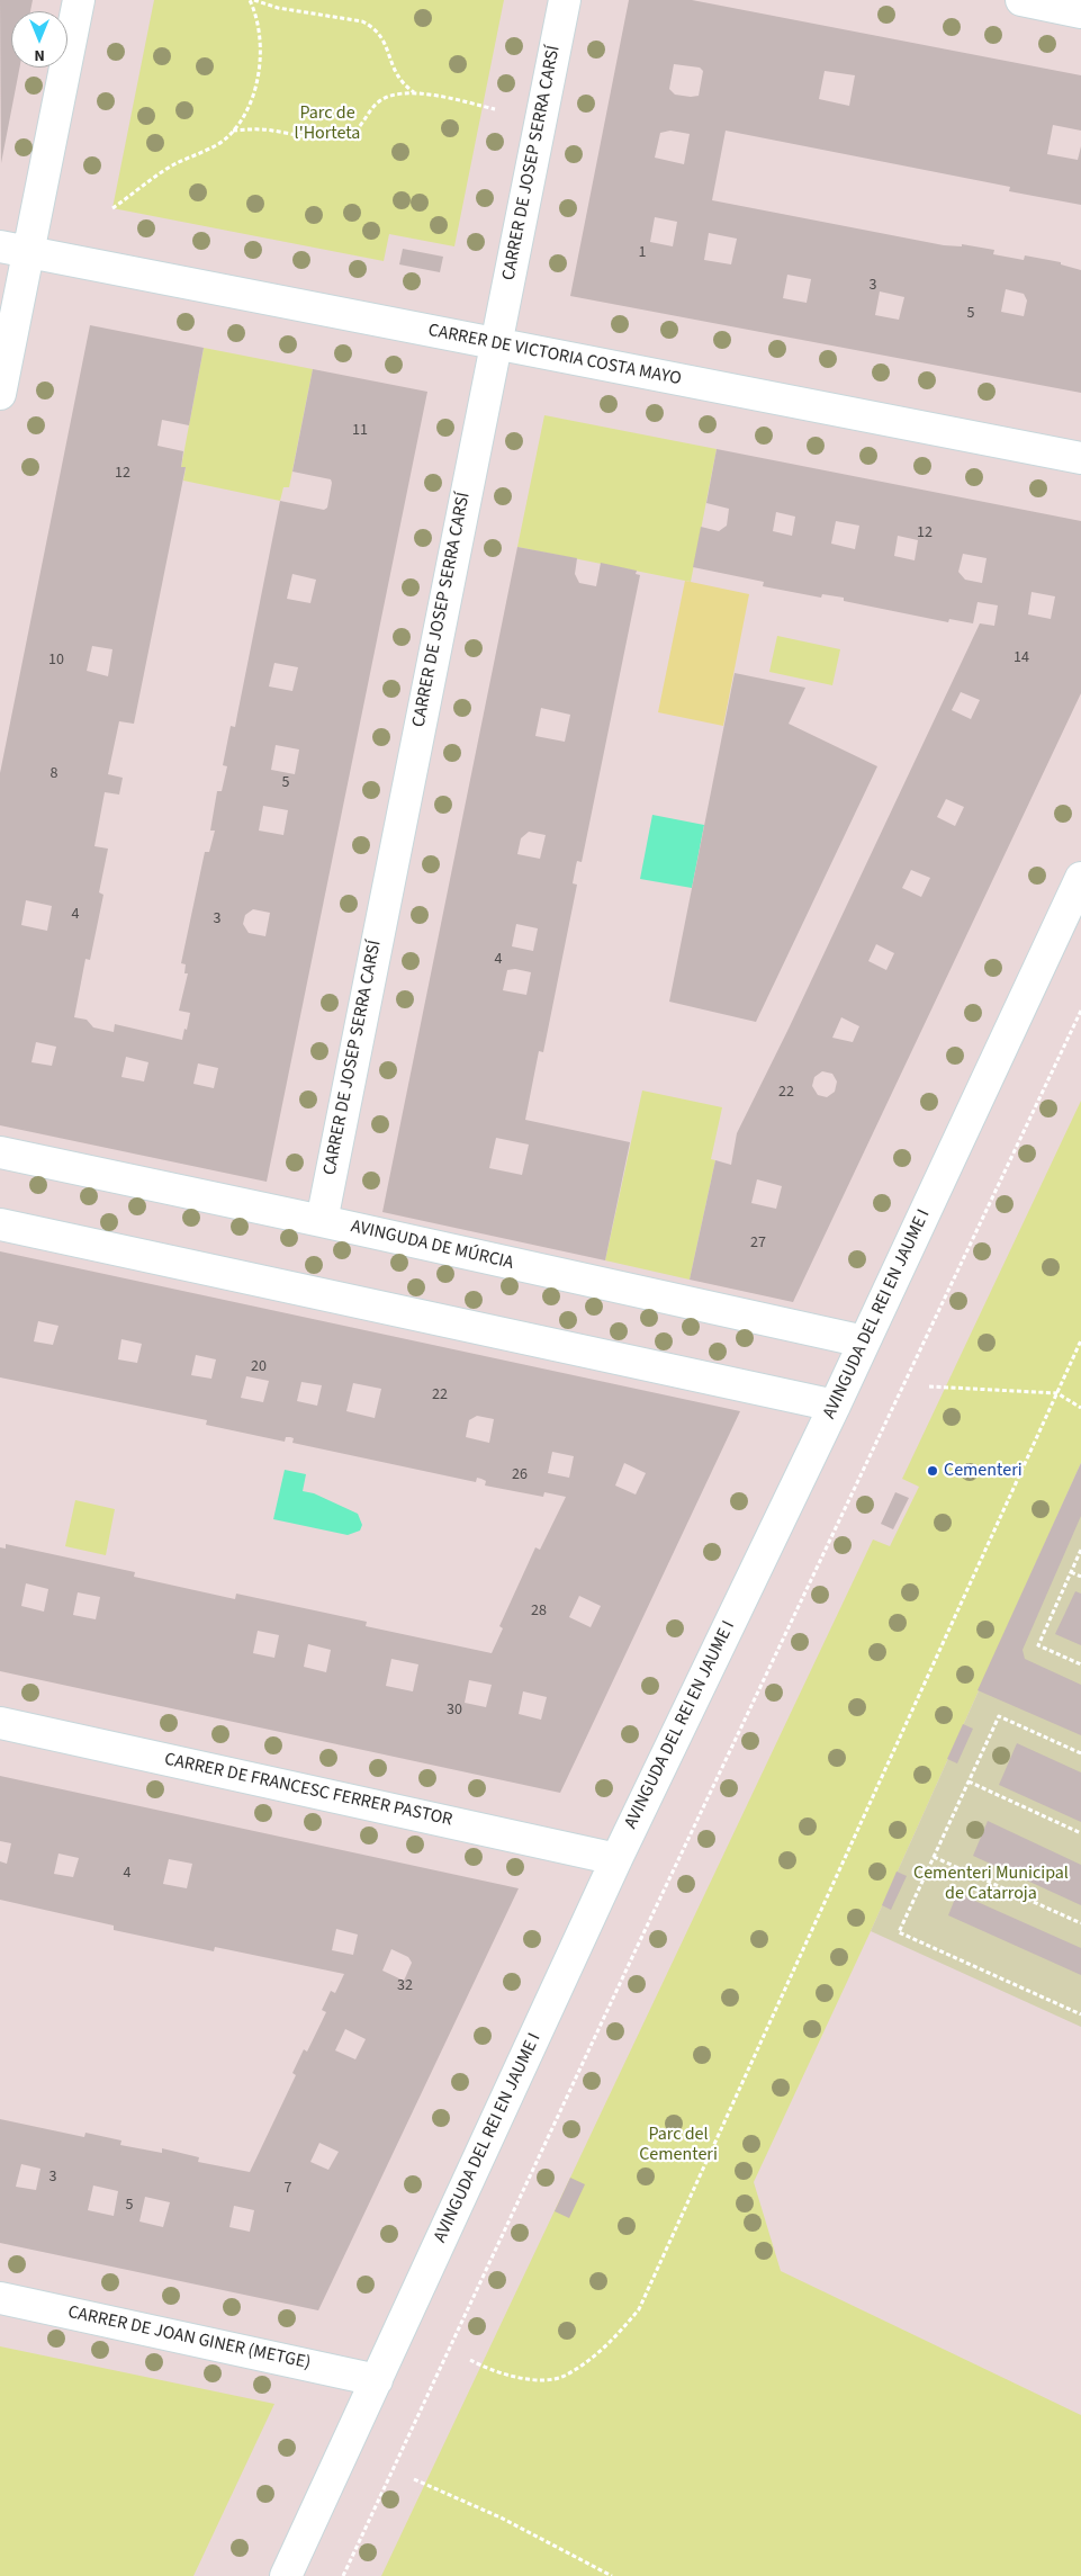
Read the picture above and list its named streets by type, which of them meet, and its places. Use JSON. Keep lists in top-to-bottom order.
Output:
{
  "streets": {
    "street": [
      "CARRER DE JOSEP SERRA CARSÍ",
      "CARRER DE VICTORIA COSTA MAYO",
      "AVINGUDA DE MÚRCIA",
      "AVINGUDA DEL REI EN JAUME I",
      "CARRER DE FRANCESC FERRER PASTOR",
      "CARRER DE JOAN GINER (METGE)"
    ]
  },
  "crossings": [
    ["CARRER DE JOSEP SERRA CARSÍ", "CARRER DE VICTORIA COSTA MAYO"],
    ["CARRER DE JOSEP SERRA CARSÍ", "AVINGUDA DE MÚRCIA"],
    ["AVINGUDA DE MÚRCIA", "AVINGUDA DEL REI EN JAUME I"],
    ["AVINGUDA DEL REI EN JAUME I", "CARRER DE FRANCESC FERRER PASTOR"],
    ["AVINGUDA DEL REI EN JAUME I", "CARRER DE JOAN GINER (METGE)"]
  ],
  "parks": ["Parc de l'Horteta", "Cementeri Municipal de Catarroja", "Parc del Cementeri"],
  "places": ["Cementeri"],
  "house_numbers": [
    "1",
    "3",
    "5",
    "11",
    "12",
    "12",
    "14",
    "10",
    "8",
    "5",
    "4",
    "3",
    "4",
    "22",
    "27",
    "20",
    "22",
    "26",
    "28",
    "30",
    "4",
    "32",
    "3",
    "7",
    "5"
  ],
  "north": "bottom"
}
